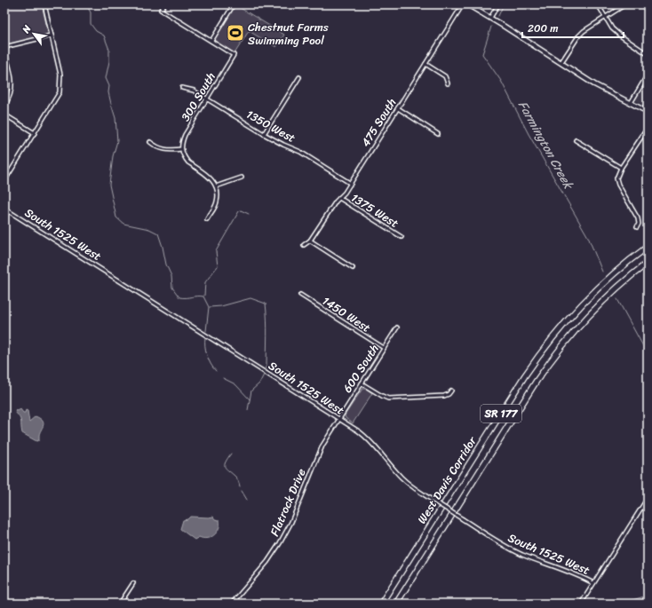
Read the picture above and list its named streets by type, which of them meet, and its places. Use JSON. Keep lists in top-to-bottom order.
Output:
{
  "streets": {
    "highway": ["SR 177", "West Davis Corridor"],
    "street": [
      "300 South",
      "475 South",
      "1350 West",
      "1375 West",
      "South 1525 West",
      "1450 West",
      "600 South",
      "Flatrock Drive"
    ]
  },
  "crossings": [
    ["300 South", "1350 West"],
    ["475 South", "1350 West"],
    ["475 South", "1375 West"],
    ["South 1525 West", "600 South"],
    ["South 1525 West", "Flatrock Drive"],
    ["1450 West", "600 South"],
    ["600 South", "Flatrock Drive"]
  ],
  "water": ["Farmington Creek"],
  "places": {
    "sports": ["Chestnut Farms Swimming Pool"]
  },
  "scale_bar": "200 m",
  "north": "top left"
}
